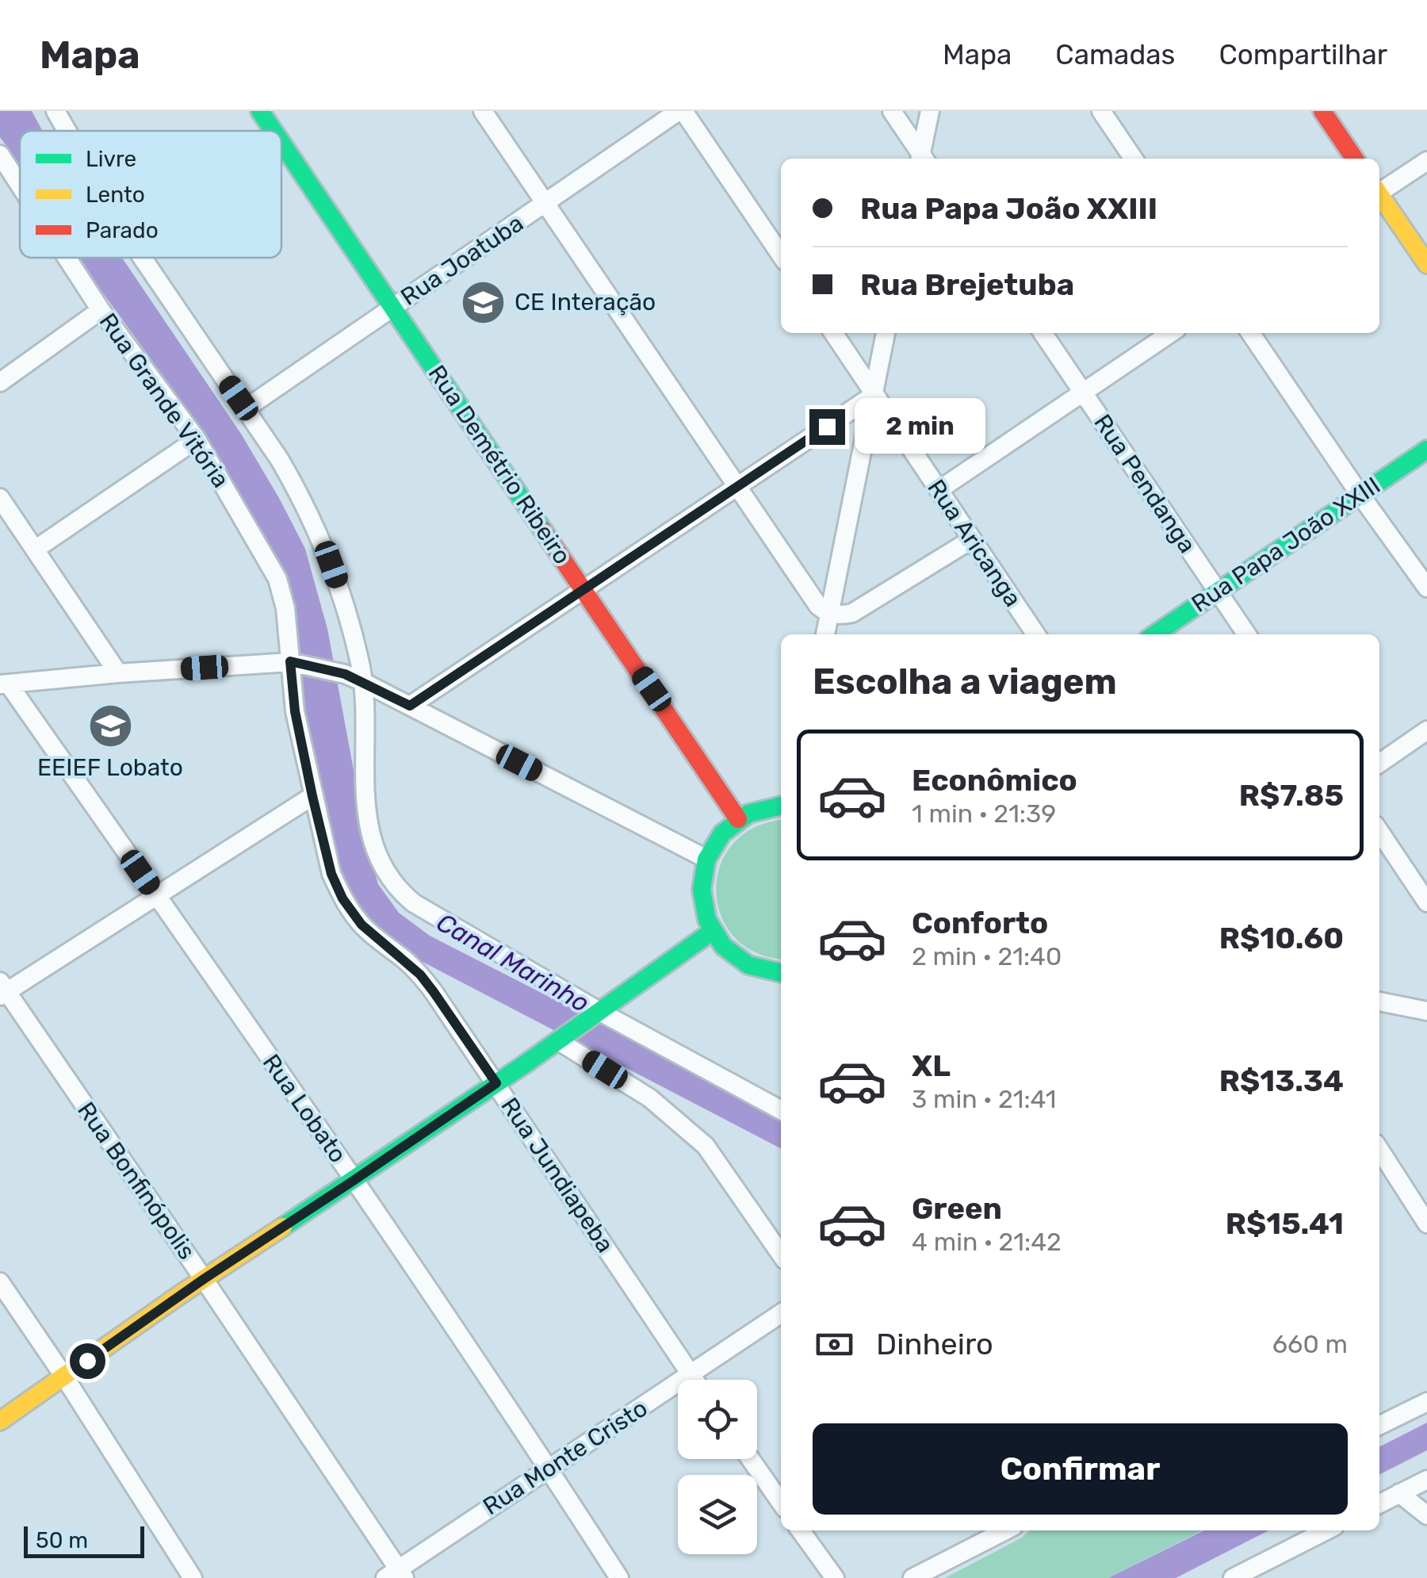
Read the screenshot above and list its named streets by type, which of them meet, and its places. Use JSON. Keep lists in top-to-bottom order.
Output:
{
  "streets": {
    "street": [
      "Rua Joatuba",
      "Rua Grande Vitória",
      "Rua Demétrio Ribeiro",
      "Rua Pendanga",
      "Rua Aricanga",
      "Rua Papa João XXIII",
      "Rua Lobato",
      "Rua Jundiapeba",
      "Rua Bonfinópolis",
      "Rua Monte Cristo"
    ]
  },
  "crossings": [
    ["Rua Joatuba", "Rua Demétrio Ribeiro"],
    ["Rua Grande Vitória", "Rua Jundiapeba"],
    ["Rua Pendanga", "Rua Papa João XXIII"],
    ["Rua Lobato", "Rua Monte Cristo"],
    ["Rua Jundiapeba", "Rua Monte Cristo"],
    ["Rua Bonfinópolis", "Rua Monte Cristo"]
  ],
  "water": ["Canal Marinho"],
  "places": {
    "school or university": ["CE Interação", "EEIEF Lobato"]
  },
  "legend": ["Livre", "Lento", "Parado"],
  "scale_bar": "50 m",
  "page": {
    "header": "Mapa",
    "nav": ["Mapa", "Camadas", "Compartilhar"],
    "banner": ["Rua Papa João XXIII", "Rua Brejetuba"],
    "bubble": "2 min",
    "heading": "Escolha a viagem",
    "list": [
      {
        "name": "Econômico",
        "note": "1 min · 21:39",
        "value": "R$7.85"
      },
      {
        "name": "Conforto",
        "note": "2 min · 21:40",
        "value": "R$10.60"
      },
      {
        "name": "XL",
        "note": "3 min · 21:41",
        "value": "R$13.34"
      },
      {
        "name": "Green",
        "note": "4 min · 21:42",
        "value": "R$15.41"
      }
    ],
    "pay": ["Dinheiro", "660 m"],
    "buttons": "Confirmar",
    "scale": "50 m"
  }
}
